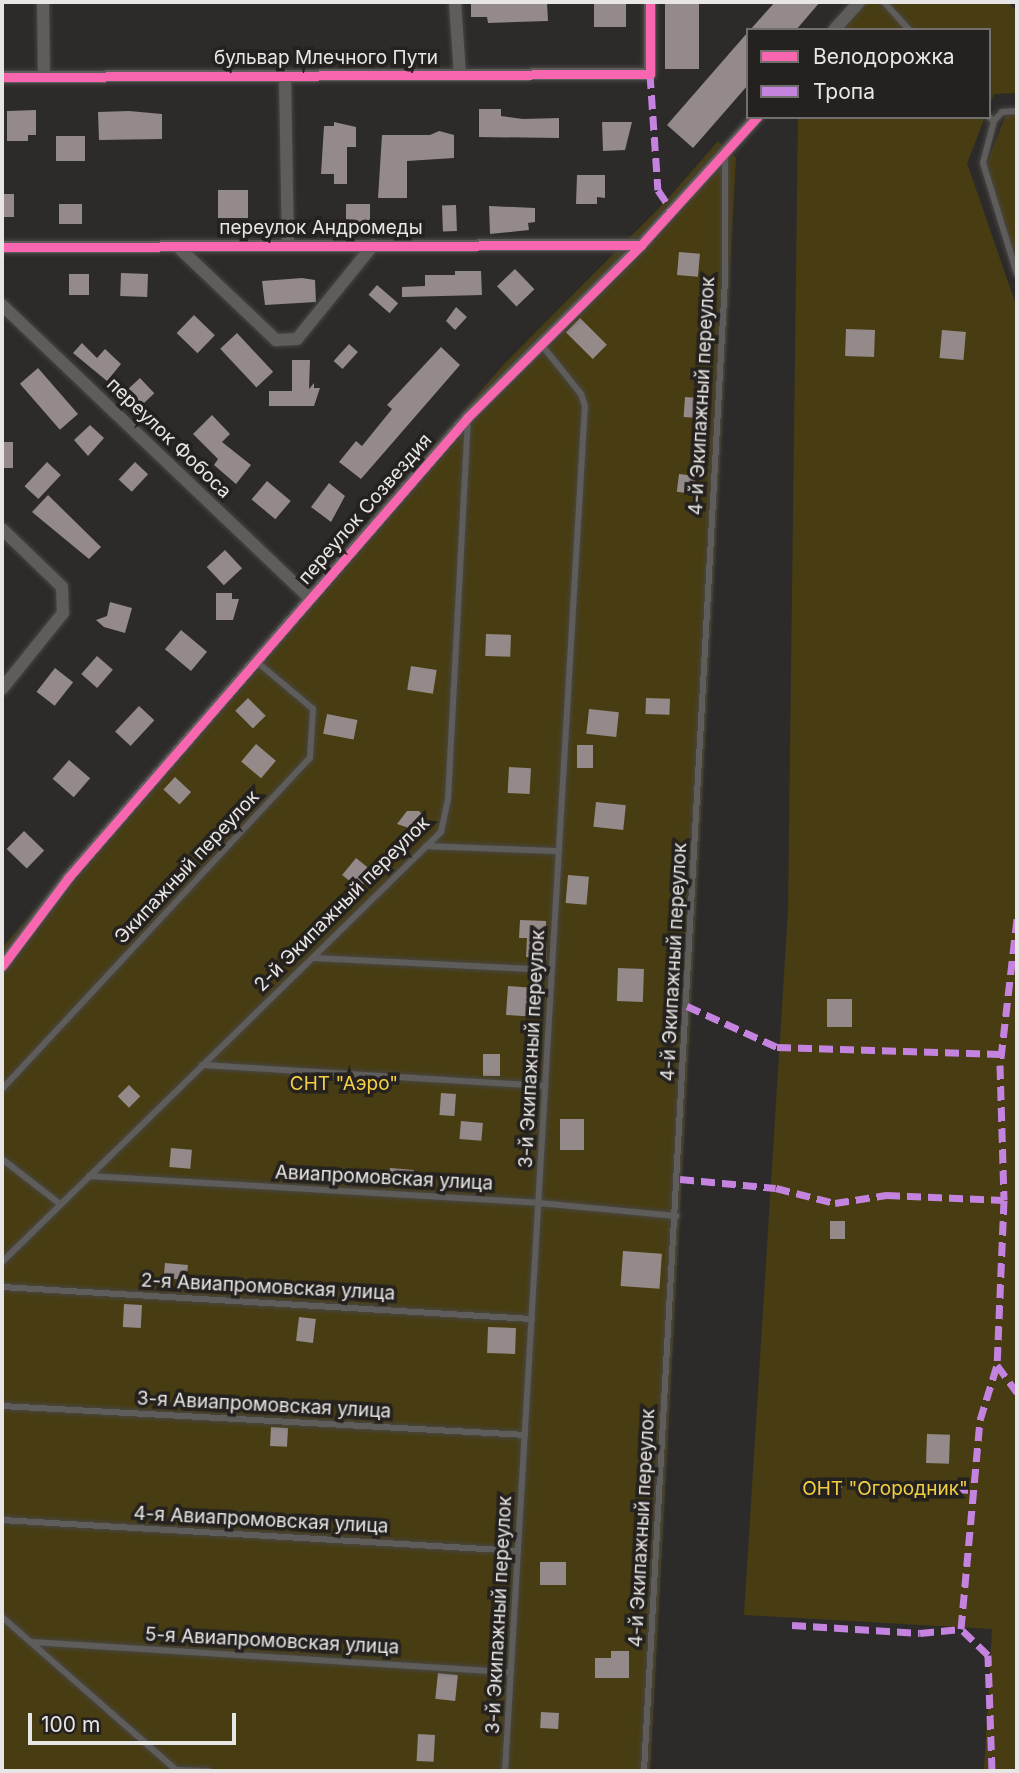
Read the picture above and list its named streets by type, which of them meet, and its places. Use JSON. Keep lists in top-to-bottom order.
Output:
{
  "streets": {
    "street": [
      "бульвар Млечного Пути",
      "переулок Андромеды",
      "переулок Фобоса",
      "переулок Созвездия"
    ],
    "lane": [
      "4-й Экипажный переулок",
      "Экипажный переулок",
      "2-й Экипажный переулок",
      "3-й Экипажный переулок",
      "Авиапромовская улица",
      "2-я Авиапромовская улица",
      "3-я Авиапромовская улица",
      "4-я Авиапромовская улица",
      "5-я Авиапромовская улица"
    ]
  },
  "crossings": [
    ["переулок Андромеды", "переулок Созвездия"],
    ["4-й Экипажный переулок", "переулок Созвездия"],
    ["4-й Экипажный переулок", "Авиапромовская улица"],
    ["переулок Фобоса", "переулок Созвездия"],
    ["переулок Созвездия", "Экипажный переулок"],
    ["переулок Созвездия", "2-й Экипажный переулок"],
    ["переулок Созвездия", "3-й Экипажный переулок"],
    ["2-й Экипажный переулок", "Авиапромовская улица"],
    ["3-й Экипажный переулок", "Авиапромовская улица"],
    ["3-й Экипажный переулок", "2-я Авиапромовская улица"],
    ["3-й Экипажный переулок", "3-я Авиапромовская улица"],
    ["3-й Экипажный переулок", "4-я Авиапромовская улица"],
    ["3-й Экипажный переулок", "5-я Авиапромовская улица"]
  ],
  "parks": ["СНТ \"Аэро\"", "ОНТ \"Огородник\""],
  "legend": ["Велодорожка", "Тропа"],
  "scale_bar": "100 m"
}
